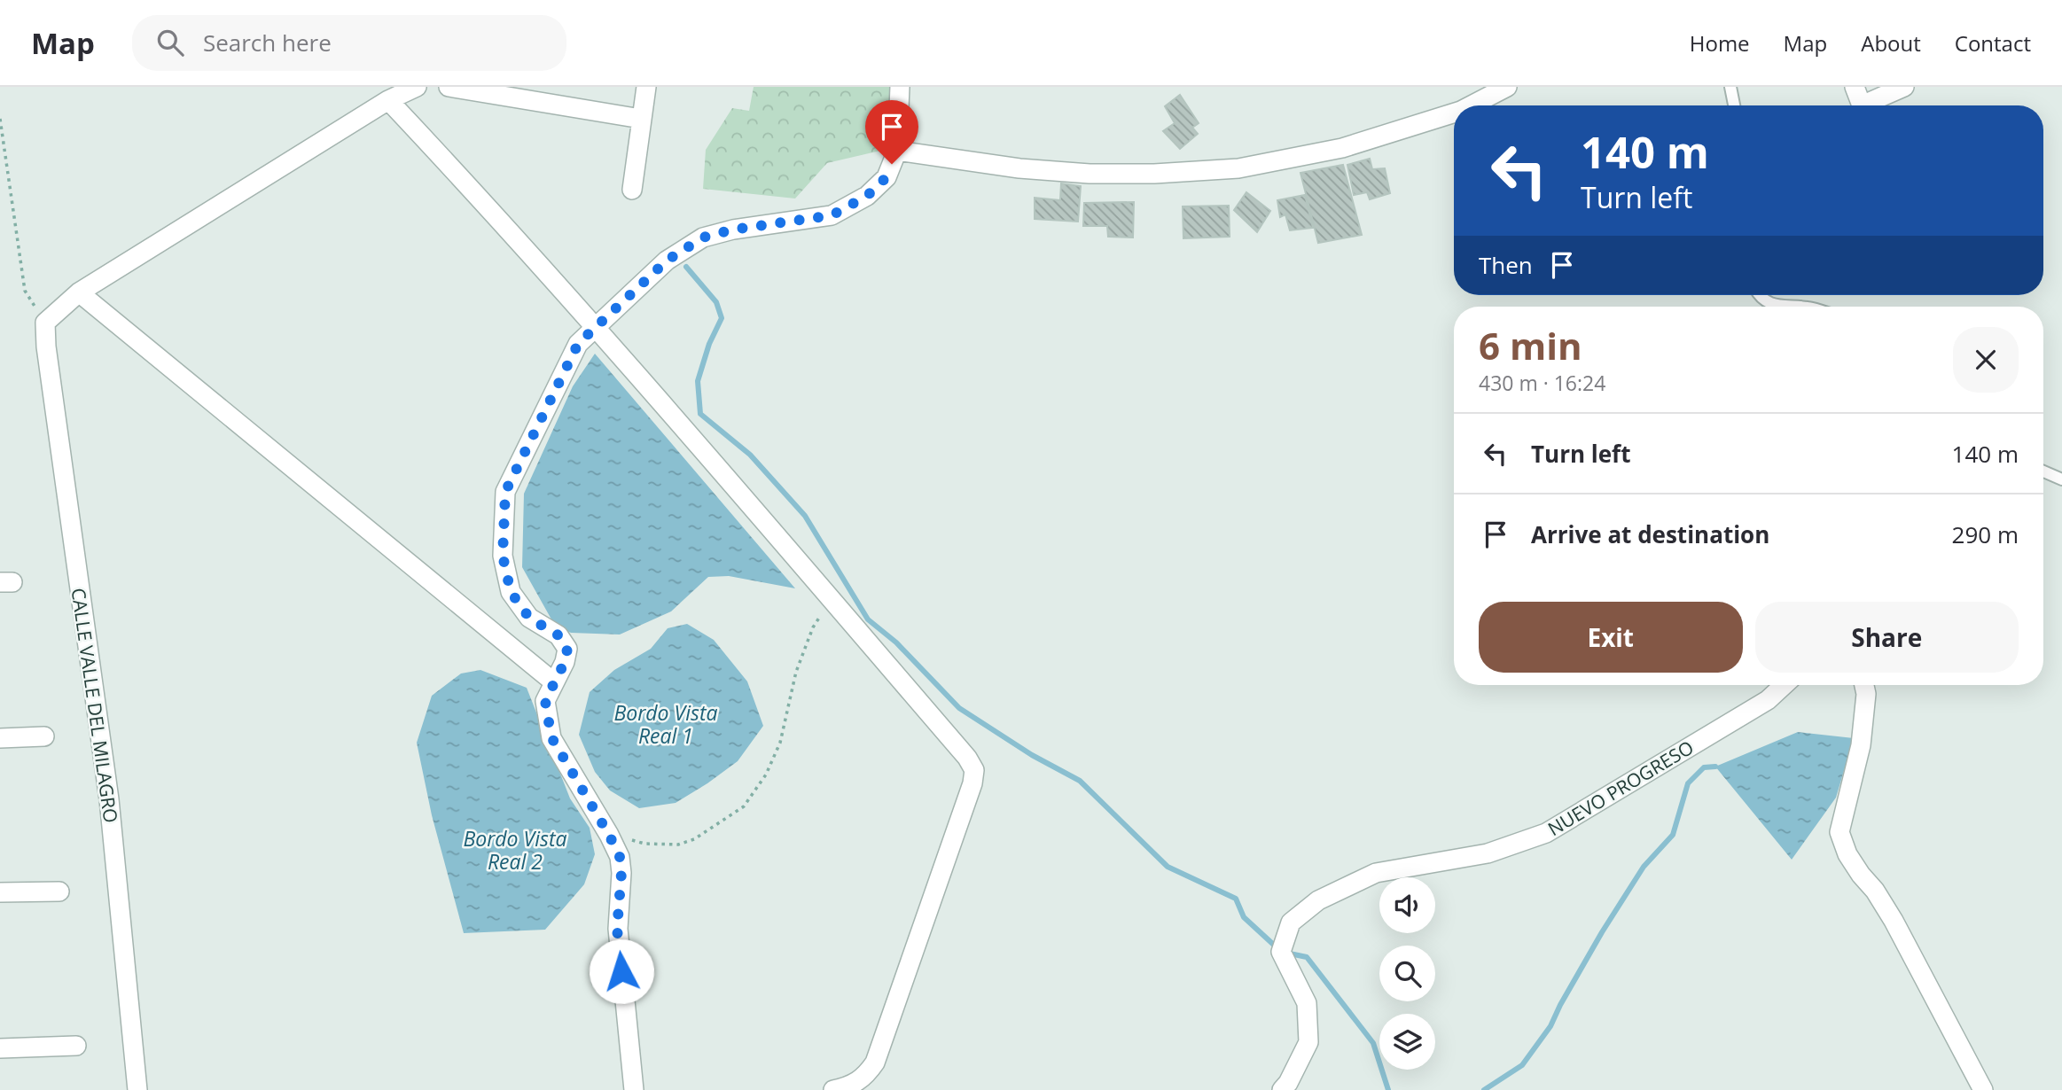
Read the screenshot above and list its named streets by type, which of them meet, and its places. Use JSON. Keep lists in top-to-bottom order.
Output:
{
  "streets": {
    "street": ["CALLE VALLE DEL MILAGRO", "NUEVO PROGRESO"]
  },
  "water": ["Bordo Vista Real 1", "Bordo Vista Real 2"],
  "page": {
    "header": "Map",
    "search": "Search here",
    "nav": [
      "Home",
      "Map",
      "About",
      "Contact"
    ],
    "turn": ["140 m", "Turn left"],
    "then": "Then",
    "heading": ["6 min", "430 m · 16:24"],
    "list": [
      {
        "name": "Turn left",
        "value": "140 m"
      },
      {
        "name": "Arrive at destination",
        "value": "290 m"
      }
    ],
    "buttons": ["Exit", "Share"]
  }
}
